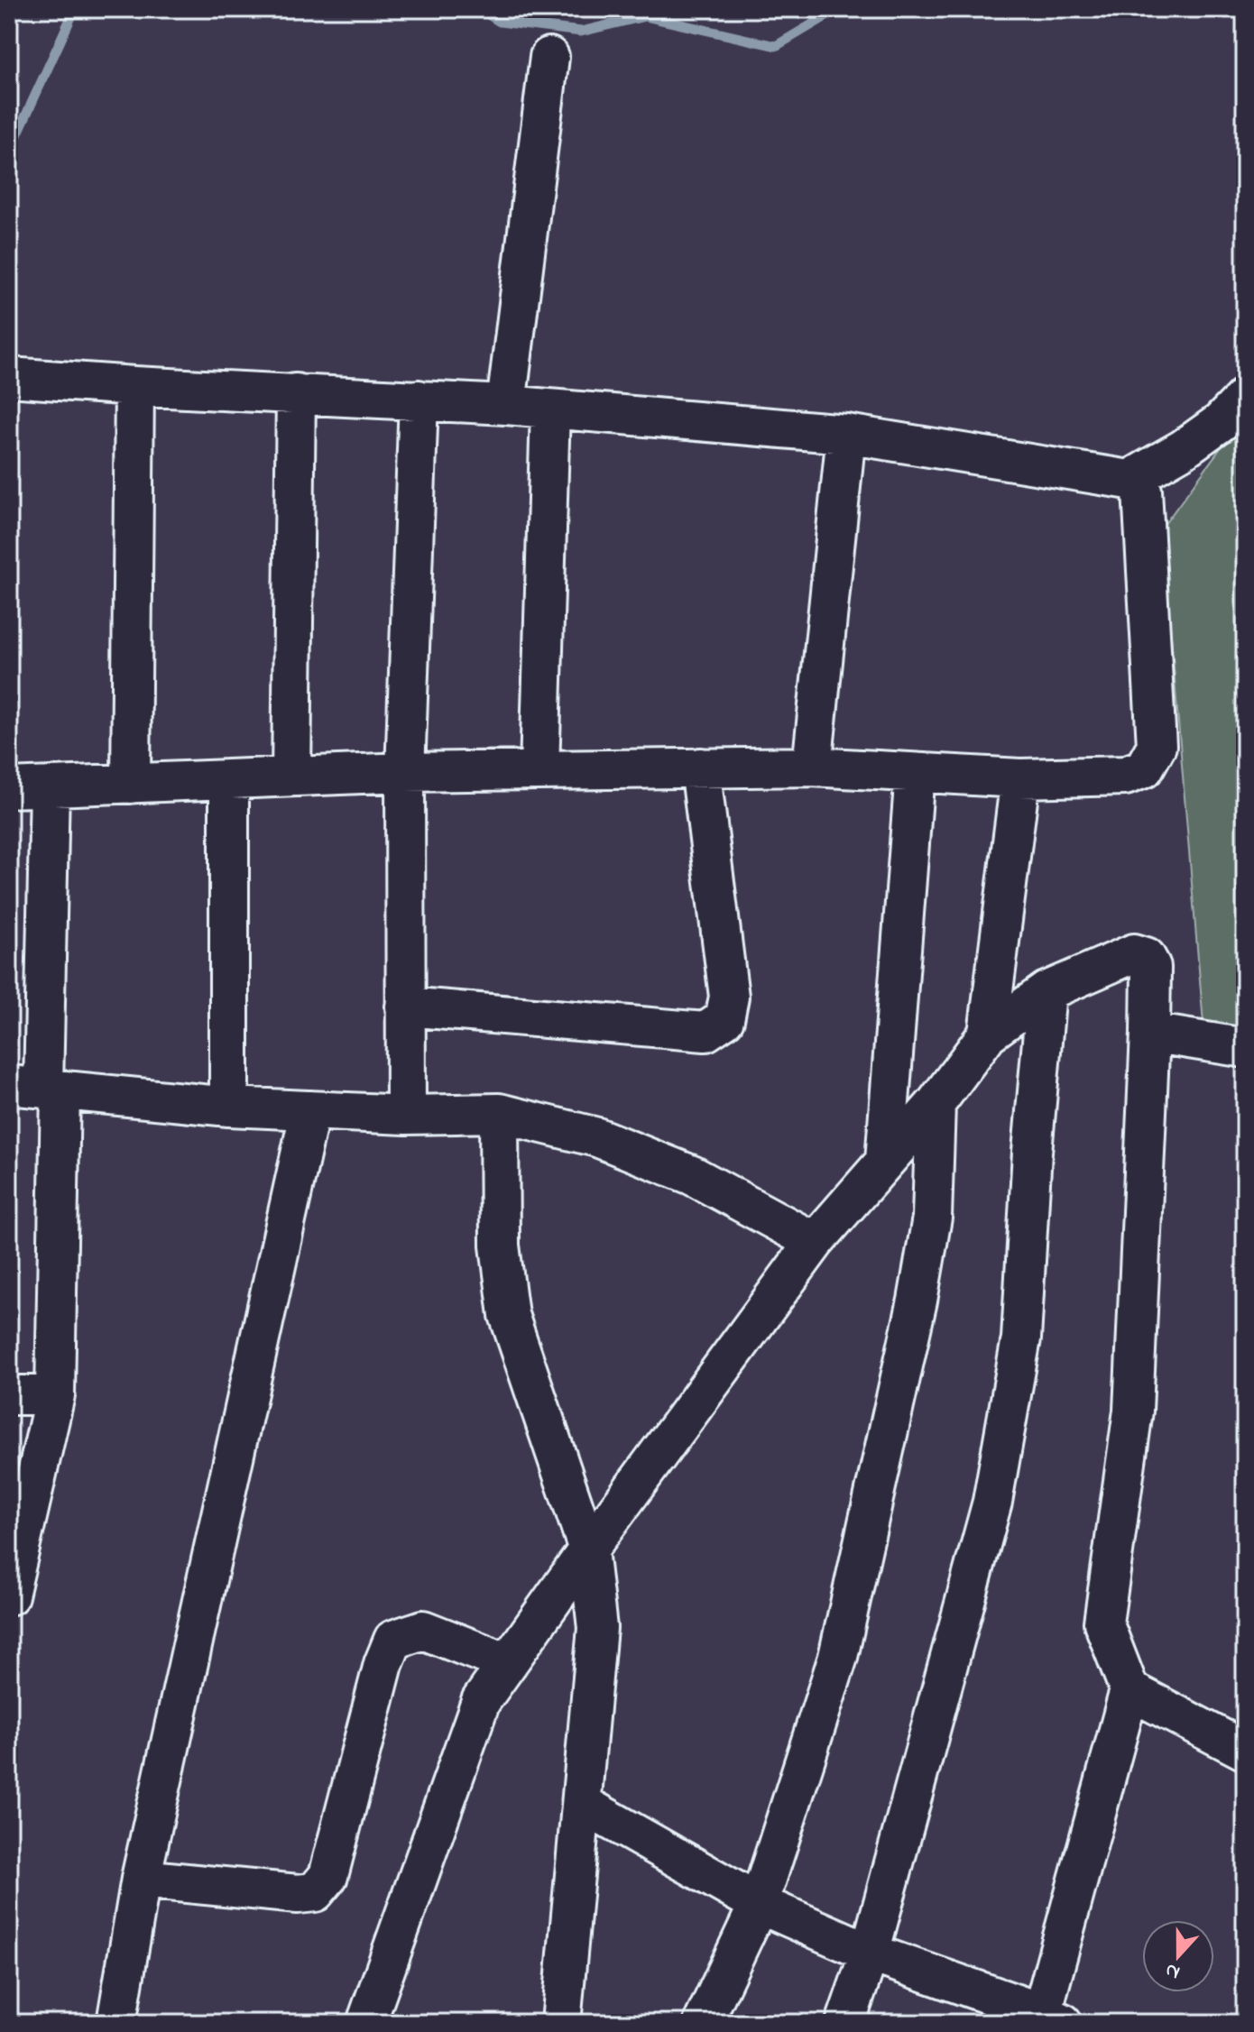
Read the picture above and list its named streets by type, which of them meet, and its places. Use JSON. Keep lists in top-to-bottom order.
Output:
{
  "north": "bottom"
}
